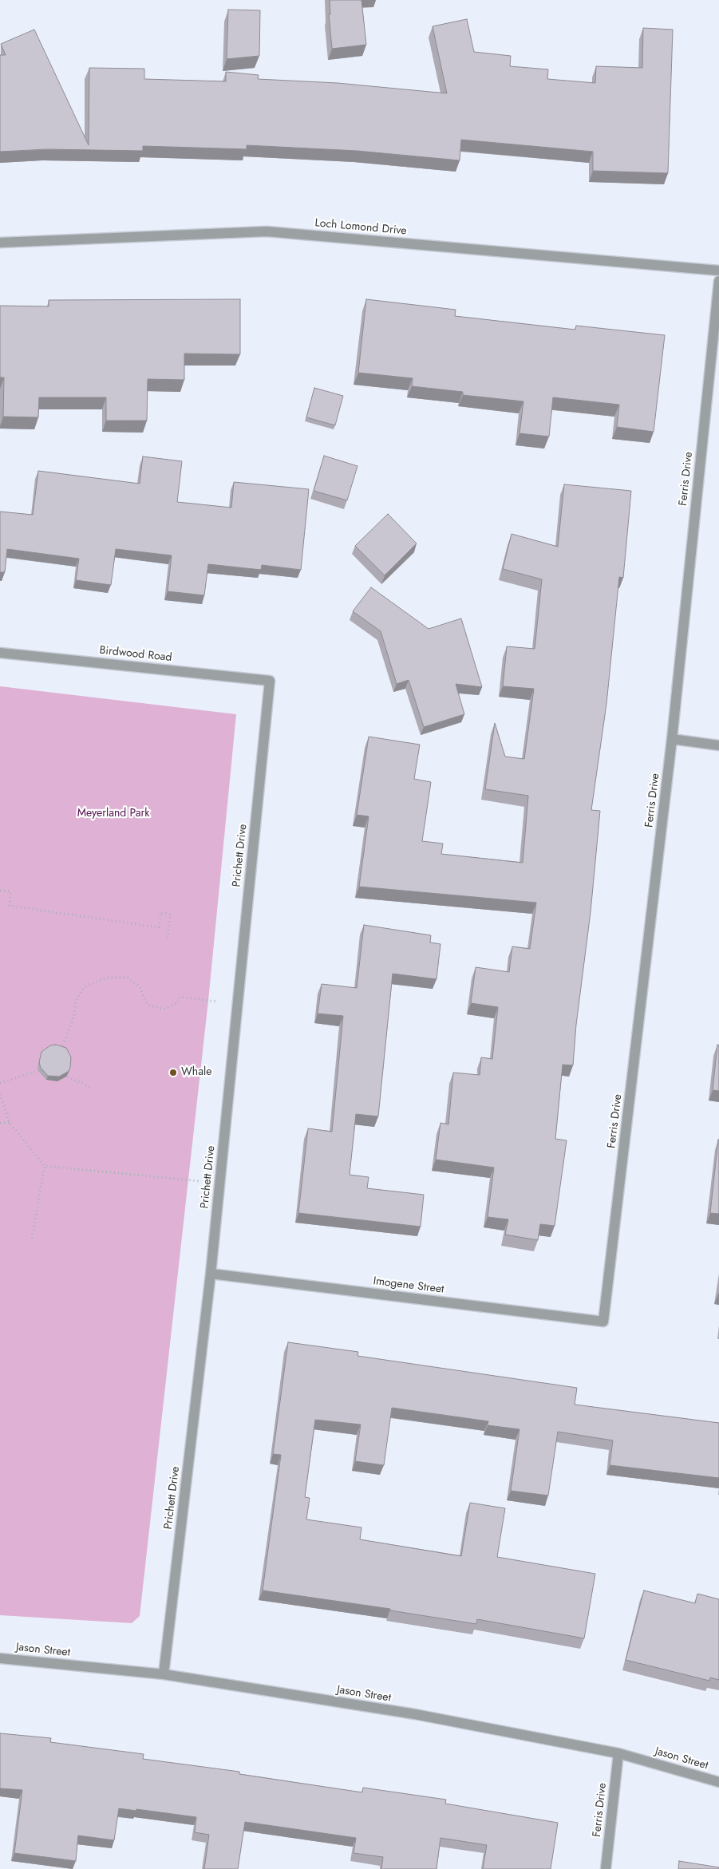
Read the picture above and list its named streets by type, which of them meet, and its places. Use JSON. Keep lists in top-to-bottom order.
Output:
{
  "streets": {
    "street": [
      "Loch Lomond Drive",
      "Ferris Drive",
      "Birdwood Road",
      "Prichett Drive",
      "Imogene Street",
      "Jason Street"
    ]
  },
  "crossings": [
    ["Ferris Drive", "Imogene Street"],
    ["Ferris Drive", "Jason Street"],
    ["Birdwood Road", "Prichett Drive"],
    ["Prichett Drive", "Imogene Street"],
    ["Prichett Drive", "Jason Street"]
  ],
  "parks": ["Meyerland Park"],
  "places": ["Whale"]
}
